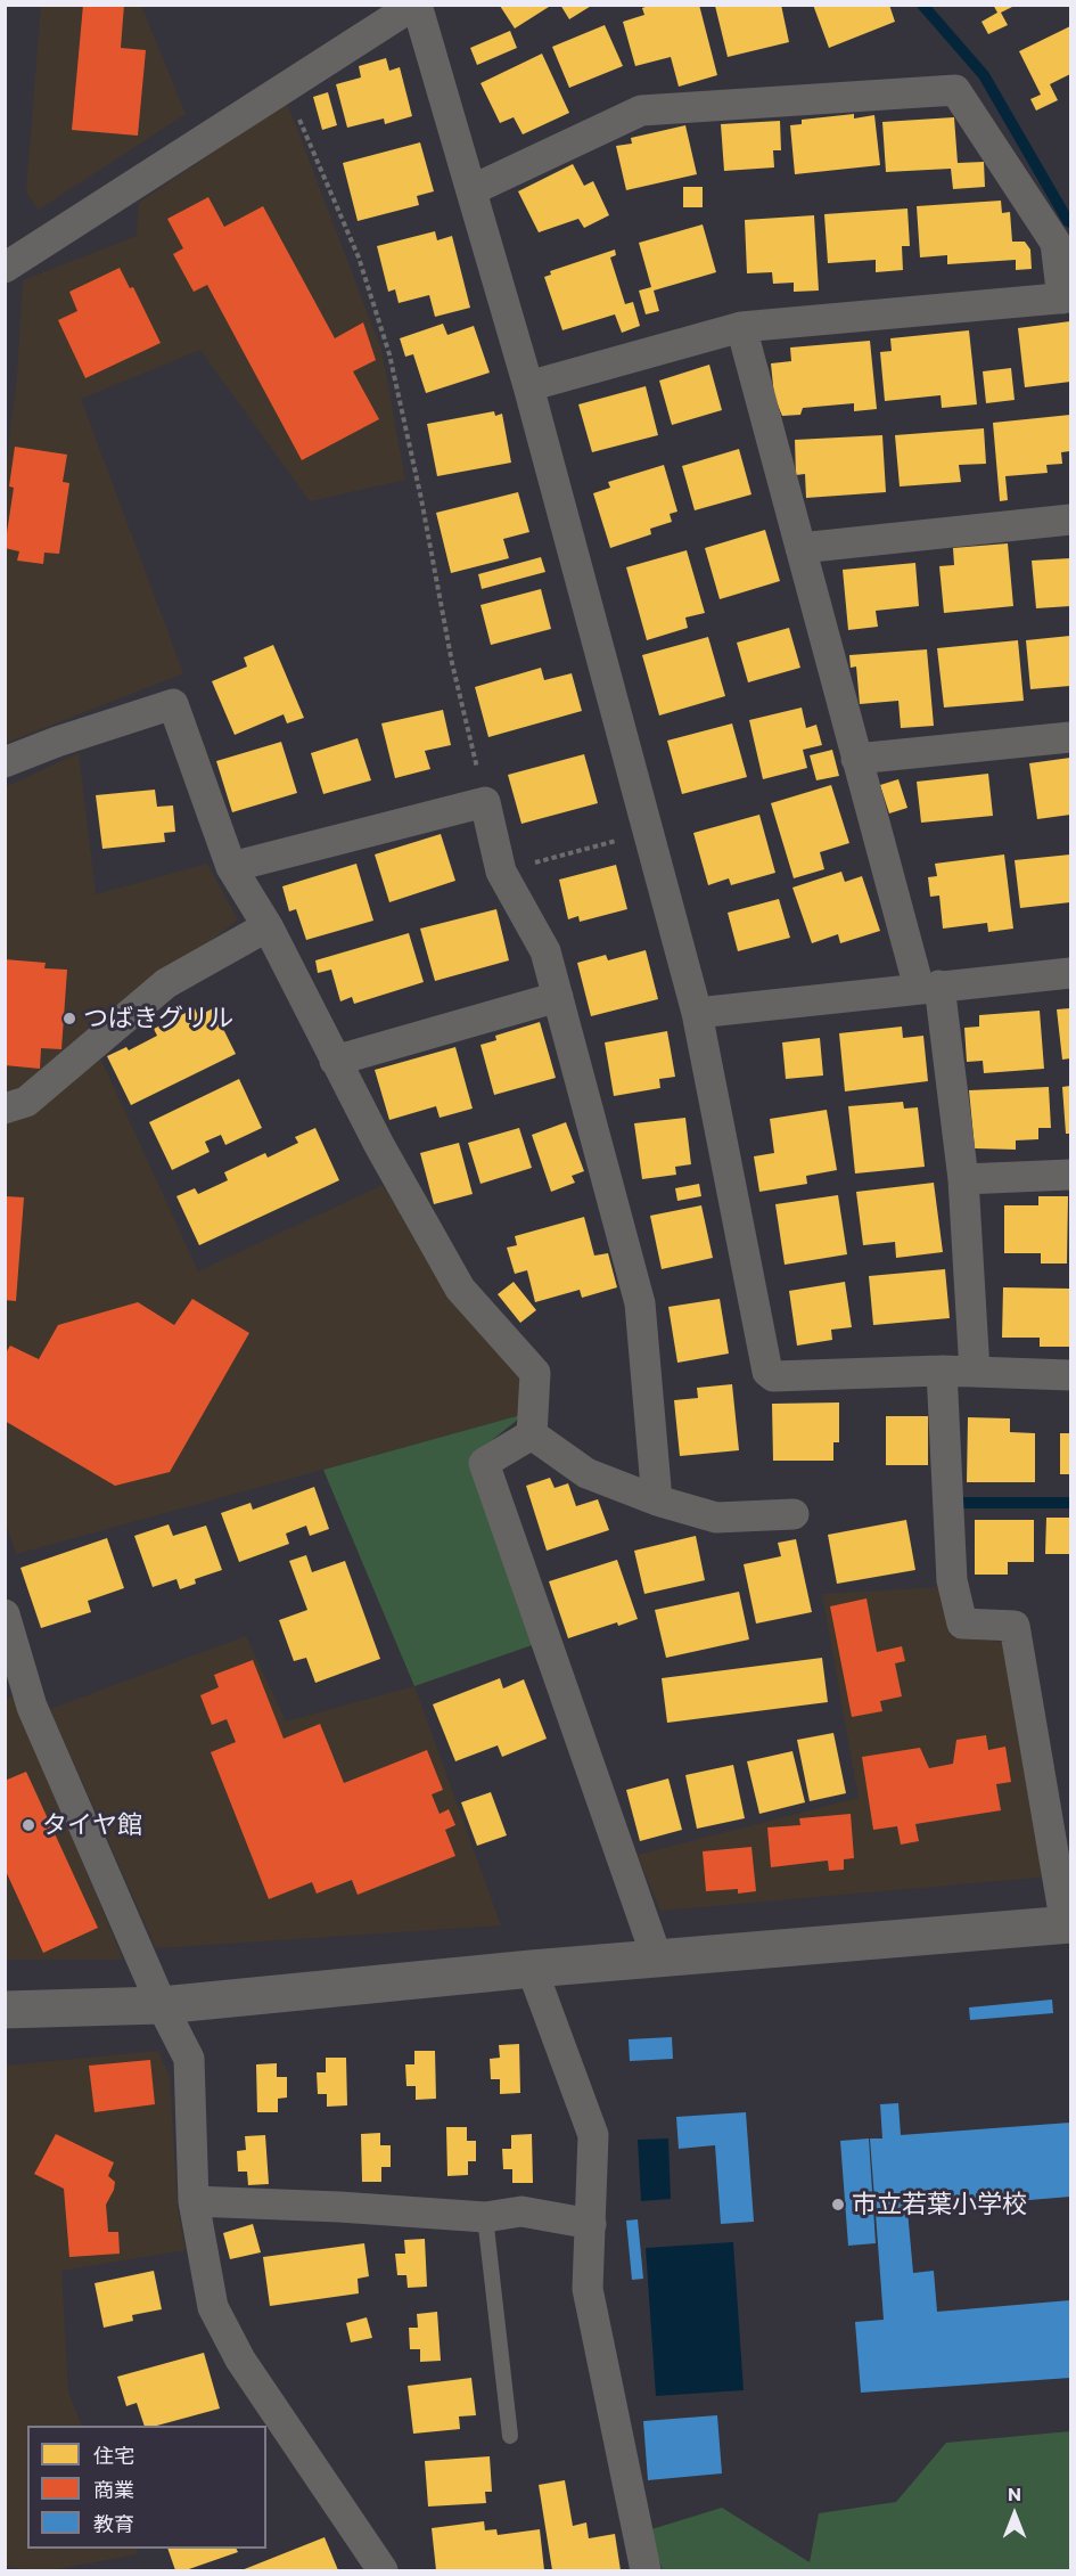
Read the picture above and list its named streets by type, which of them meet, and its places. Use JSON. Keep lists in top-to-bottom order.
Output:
{
  "places": ["つばきグリル", "タイヤ館", "市立若葉小学校"],
  "legend": ["住宅", "商業", "教育"],
  "north": "top"
}
